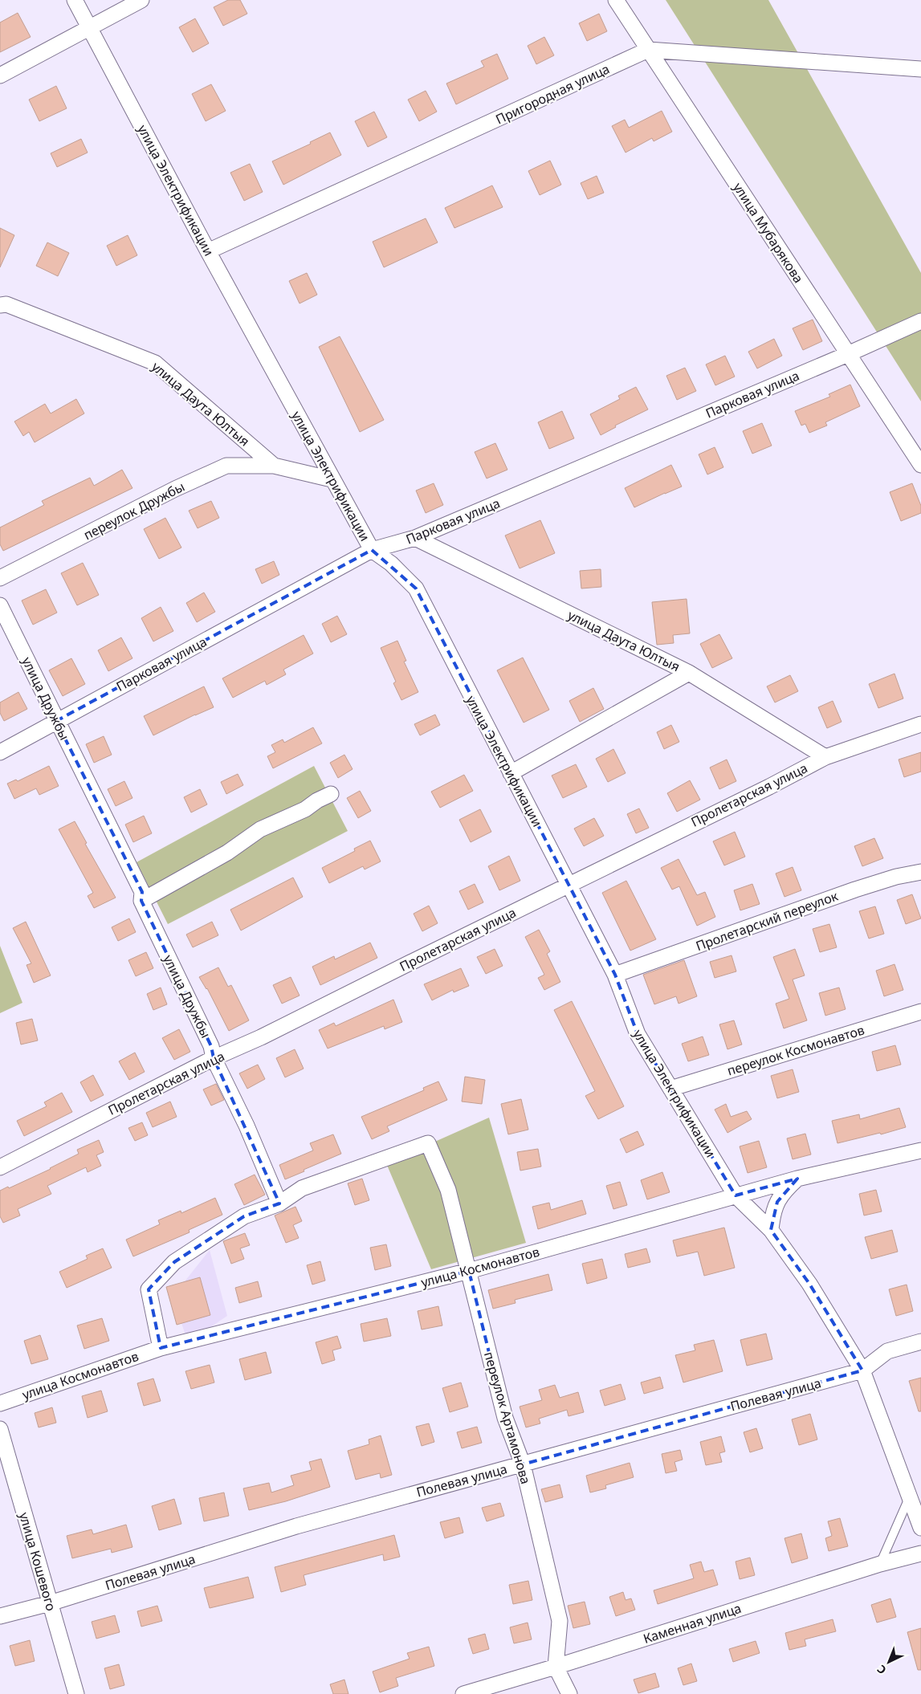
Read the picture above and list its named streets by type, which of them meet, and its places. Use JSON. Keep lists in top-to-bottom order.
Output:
{
  "streets": {
    "street": [
      "Пригородная улица",
      "улица Электрификации",
      "улица Мубарякова",
      "Парковая улица",
      "улица Даута Юлтыя",
      "переулок Дружбы",
      "улица Дружбы",
      "Пролетарская улица",
      "Пролетарский переулок",
      "переулок Космонавтов",
      "улица Космонавтов",
      "Полевая улица",
      "переулок Артамонова",
      "улица Кошевого",
      "Каменная улица"
    ]
  },
  "crossings": [
    ["Пригородная улица", "улица Электрификации"],
    ["Пригородная улица", "улица Мубарякова"],
    ["улица Электрификации", "Парковая улица"],
    ["улица Электрификации", "улица Даута Юлтыя"],
    ["улица Электрификации", "Пролетарская улица"],
    ["улица Электрификации", "Пролетарский переулок"],
    ["улица Электрификации", "переулок Космонавтов"],
    ["улица Электрификации", "улица Космонавтов"],
    ["улица Электрификации", "Полевая улица"],
    ["улица Мубарякова", "Парковая улица"],
    ["Парковая улица", "улица Даута Юлтыя"],
    ["Парковая улица", "улица Дружбы"],
    ["улица Даута Юлтыя", "переулок Дружбы"],
    ["улица Даута Юлтыя", "Пролетарская улица"],
    ["улица Дружбы", "Пролетарская улица"],
    ["улица Дружбы", "переулок Артамонова"],
    ["улица Космонавтов", "переулок Артамонова"],
    ["Полевая улица", "переулок Артамонова"],
    ["Полевая улица", "улица Кошевого"],
    ["переулок Артамонова", "Каменная улица"]
  ],
  "north": "bottom left"
}
